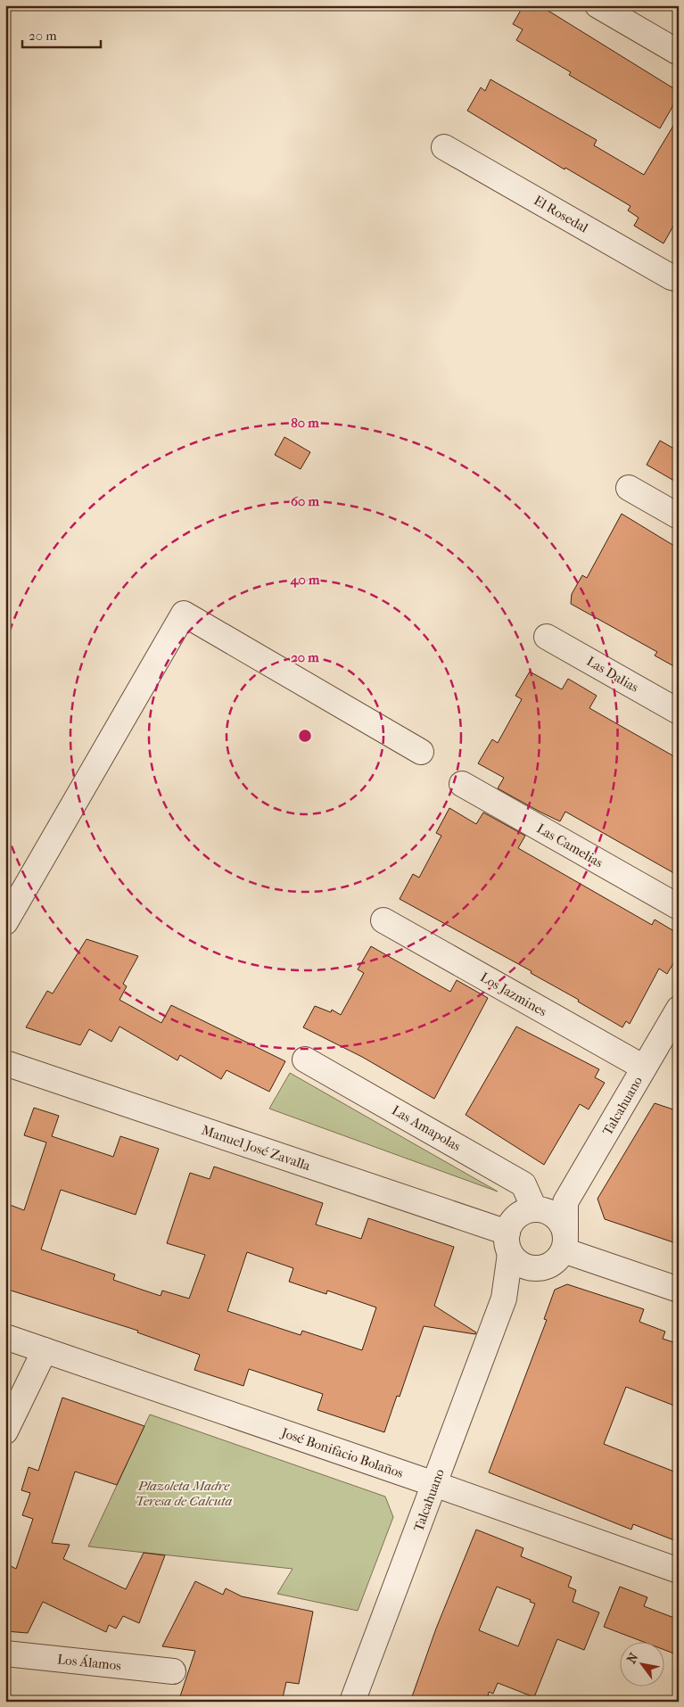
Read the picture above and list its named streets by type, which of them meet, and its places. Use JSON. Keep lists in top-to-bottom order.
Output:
{
  "streets": {
    "street": [
      "El Rosedal",
      "Las Dalias",
      "Las Camelias",
      "Los Jazmines",
      "Talcahuano",
      "Las Amapolas",
      "Manuel José Zavalla",
      "José Bonifacio Bolaños",
      "Los Álamos"
    ]
  },
  "crossings": [
    ["Los Jazmines", "Talcahuano"],
    ["Talcahuano", "Las Amapolas"],
    ["Talcahuano", "Manuel José Zavalla"],
    ["Talcahuano", "José Bonifacio Bolaños"],
    ["Las Amapolas", "Manuel José Zavalla"]
  ],
  "parks": ["Plazoleta Madre Teresa de Calcuta"],
  "scale_bar": "20 m",
  "north": "top left",
  "rings": [
    "80 m",
    "60 m",
    "40 m",
    "20 m"
  ]
}
